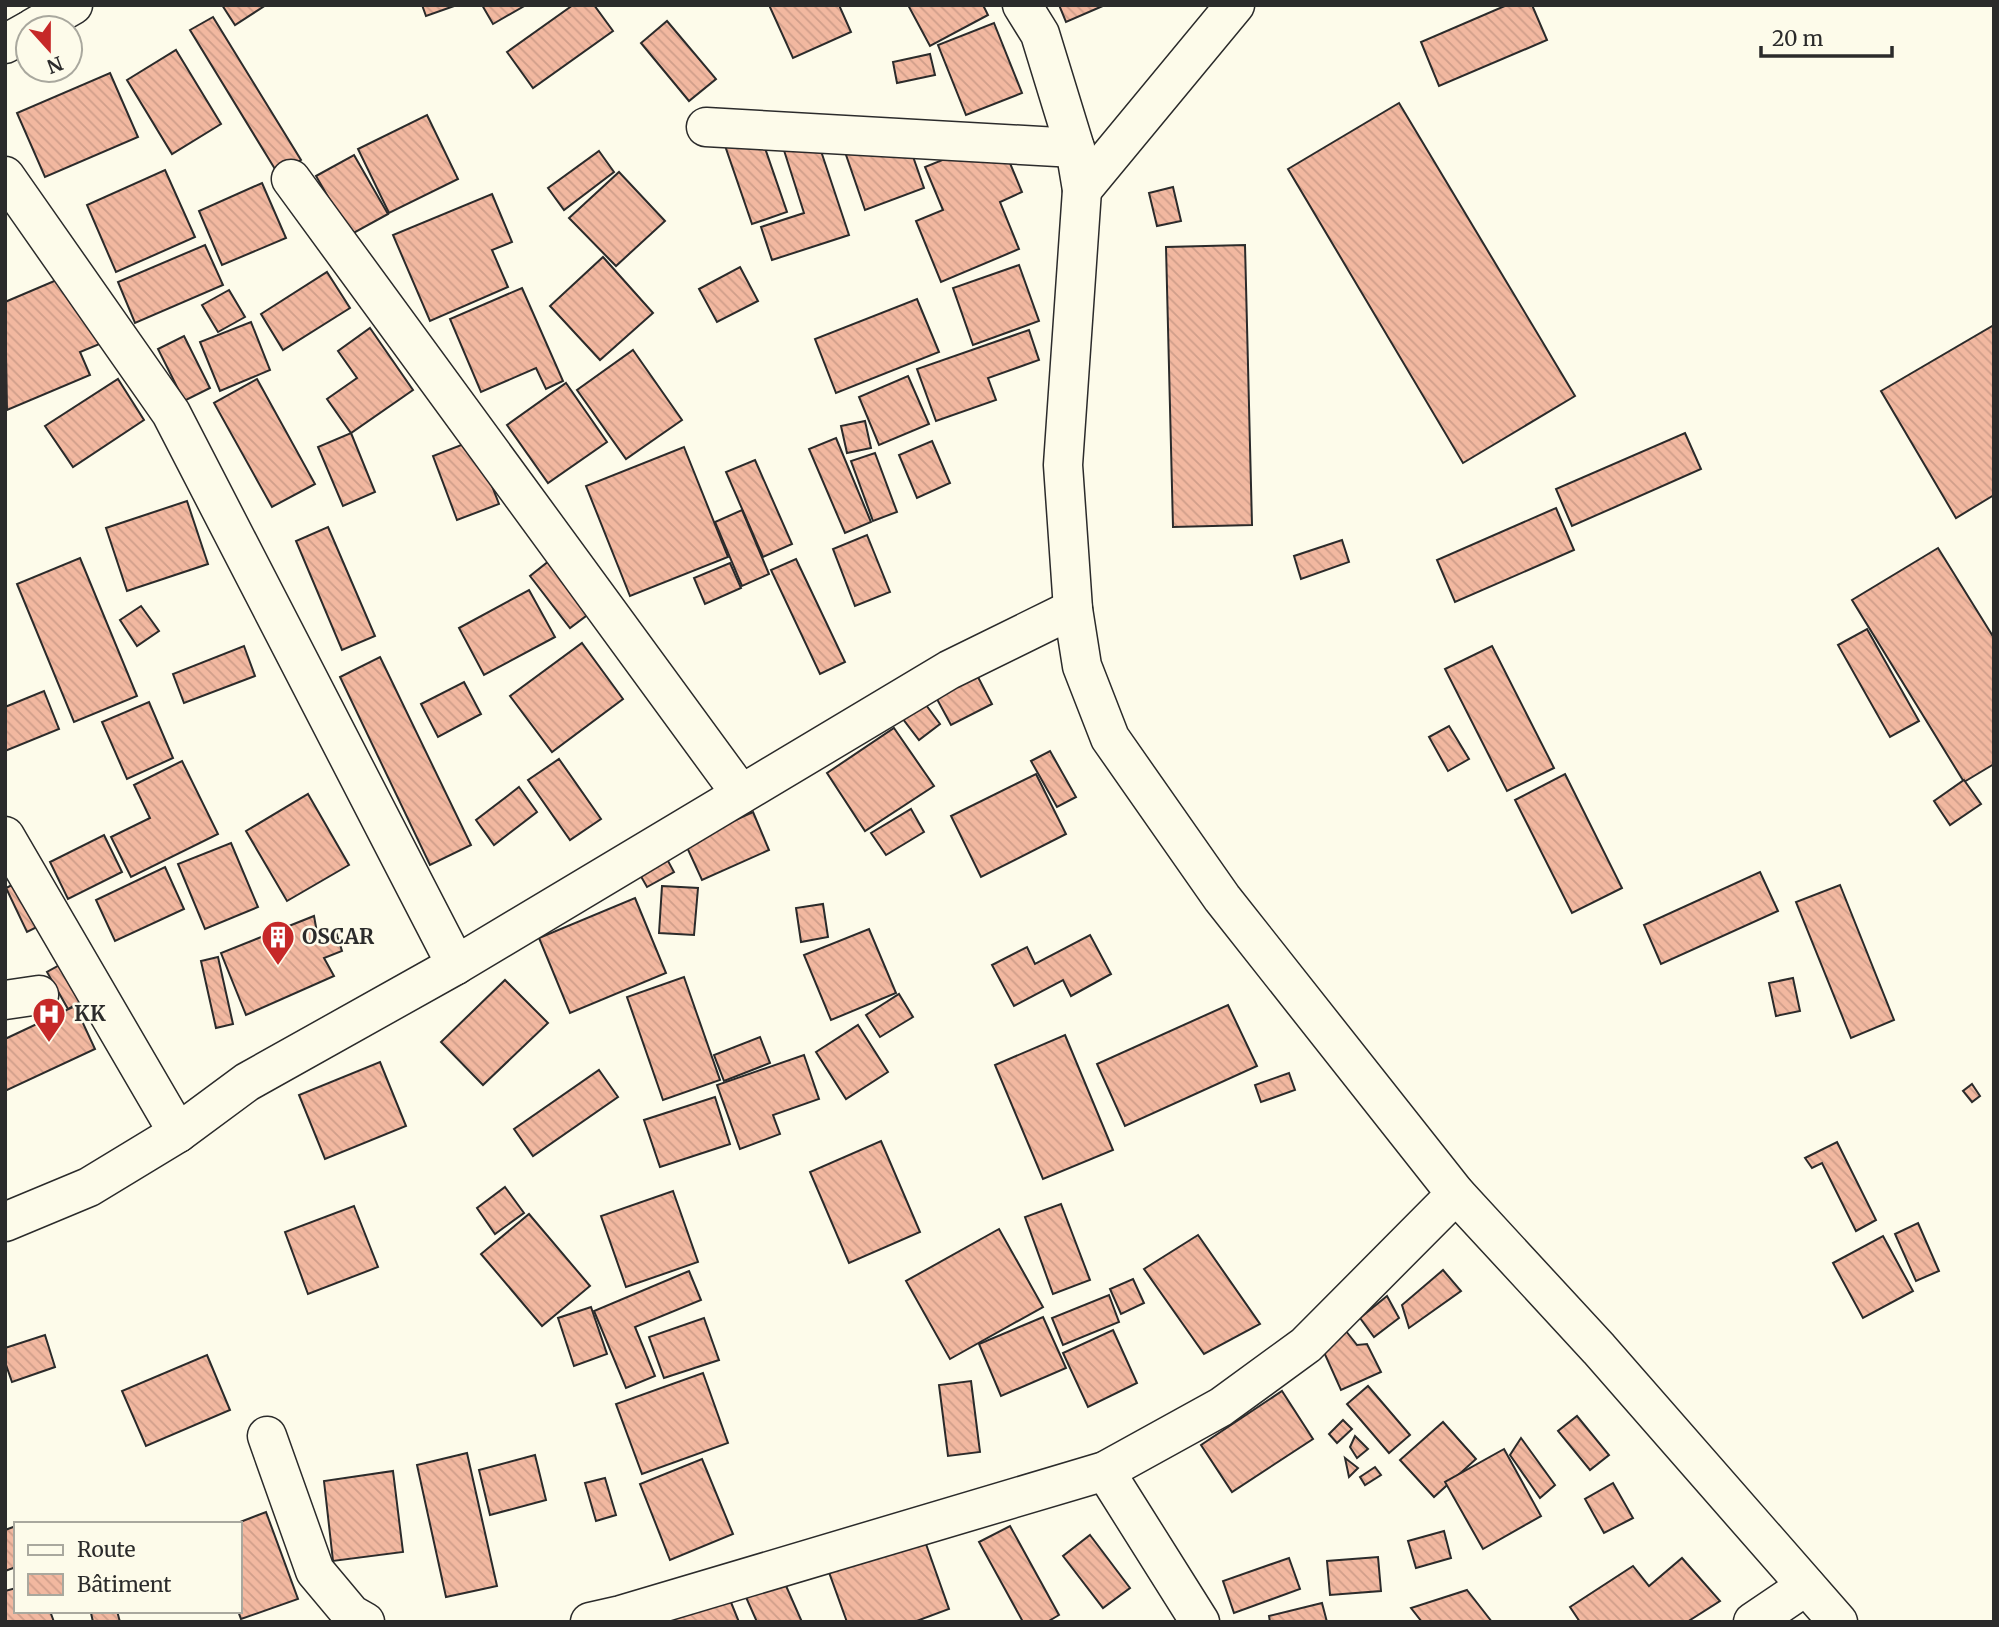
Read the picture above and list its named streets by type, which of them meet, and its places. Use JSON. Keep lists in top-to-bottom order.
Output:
{
  "places": {
    "building": ["OSCAR"],
    "hospital": ["KK"]
  },
  "legend": ["Route", "Bâtiment"],
  "scale_bar": "20 m",
  "north": "bottom"
}
